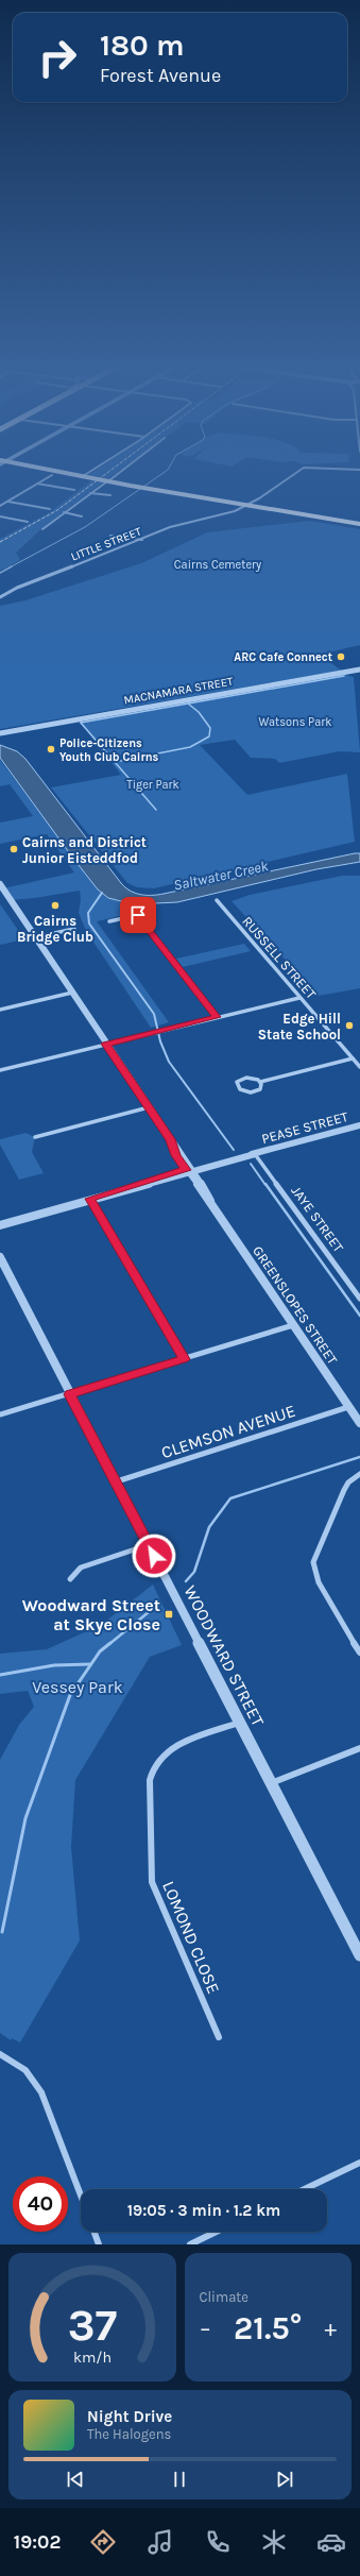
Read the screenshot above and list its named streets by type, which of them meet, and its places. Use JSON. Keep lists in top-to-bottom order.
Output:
{
  "streets": {
    "street": [
      "LITTLE STREET",
      "MACNAMARA STREET",
      "RUSSELL STREET",
      "PEASE STREET",
      "JAYE STREET",
      "GREENSLOPES STREET",
      "CLEMSON AVENUE",
      "WOODWARD STREET",
      "LOMOND CLOSE"
    ]
  },
  "crossings": [
    ["PEASE STREET", "JAYE STREET"],
    ["PEASE STREET", "GREENSLOPES STREET"],
    ["GREENSLOPES STREET", "CLEMSON AVENUE"],
    ["CLEMSON AVENUE", "WOODWARD STREET"],
    ["WOODWARD STREET", "LOMOND CLOSE"]
  ],
  "water": ["Saltwater Creek"],
  "parks": [
    "Cairns Cemetery",
    "Watsons Park",
    "Tiger Park",
    "Vessey Park"
  ],
  "places": {
    "other": [
      "ARC Cafe Connect",
      "Police-Citizens Youth Club Cairns",
      "Cairns and District Junior Eisteddfod",
      "Cairns Bridge Club",
      "Edge Hill State School"
    ],
    "transit": ["Woodward Street at Skye Close"]
  },
  "page": {
    "turn": ["180 m", "Forest Avenue"],
    "limit": "40",
    "trip": "19:05 · 3 min · 1.2 km",
    "tile": "Climate",
    "heat": ["−", "21.5°", "+"],
    "song": ["Night Drive", "The Halogens"],
    "tabs": "19:02",
    "gauge": ["37", "km/h"]
  }
}
